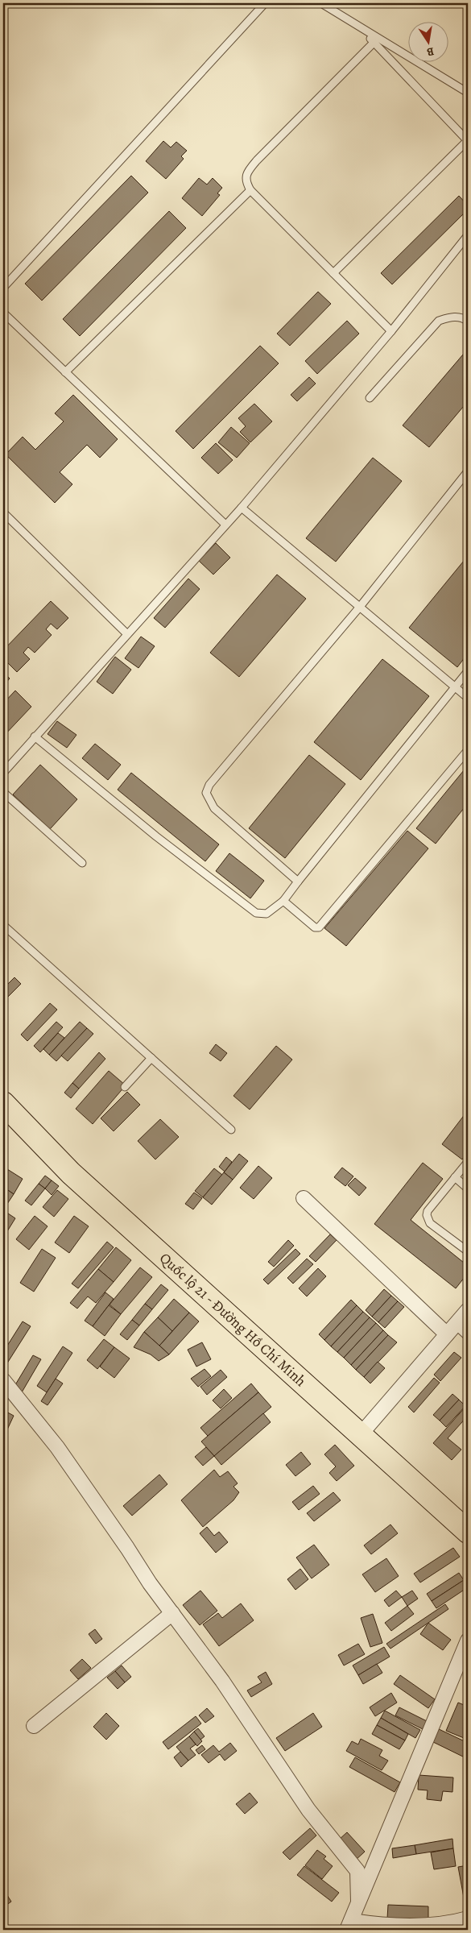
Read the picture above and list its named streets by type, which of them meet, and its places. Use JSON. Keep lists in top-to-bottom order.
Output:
{
  "streets": {
    "highway": ["Quốc lộ 21 - Đường Hồ Chí Minh"]
  },
  "north": "bottom"
}
